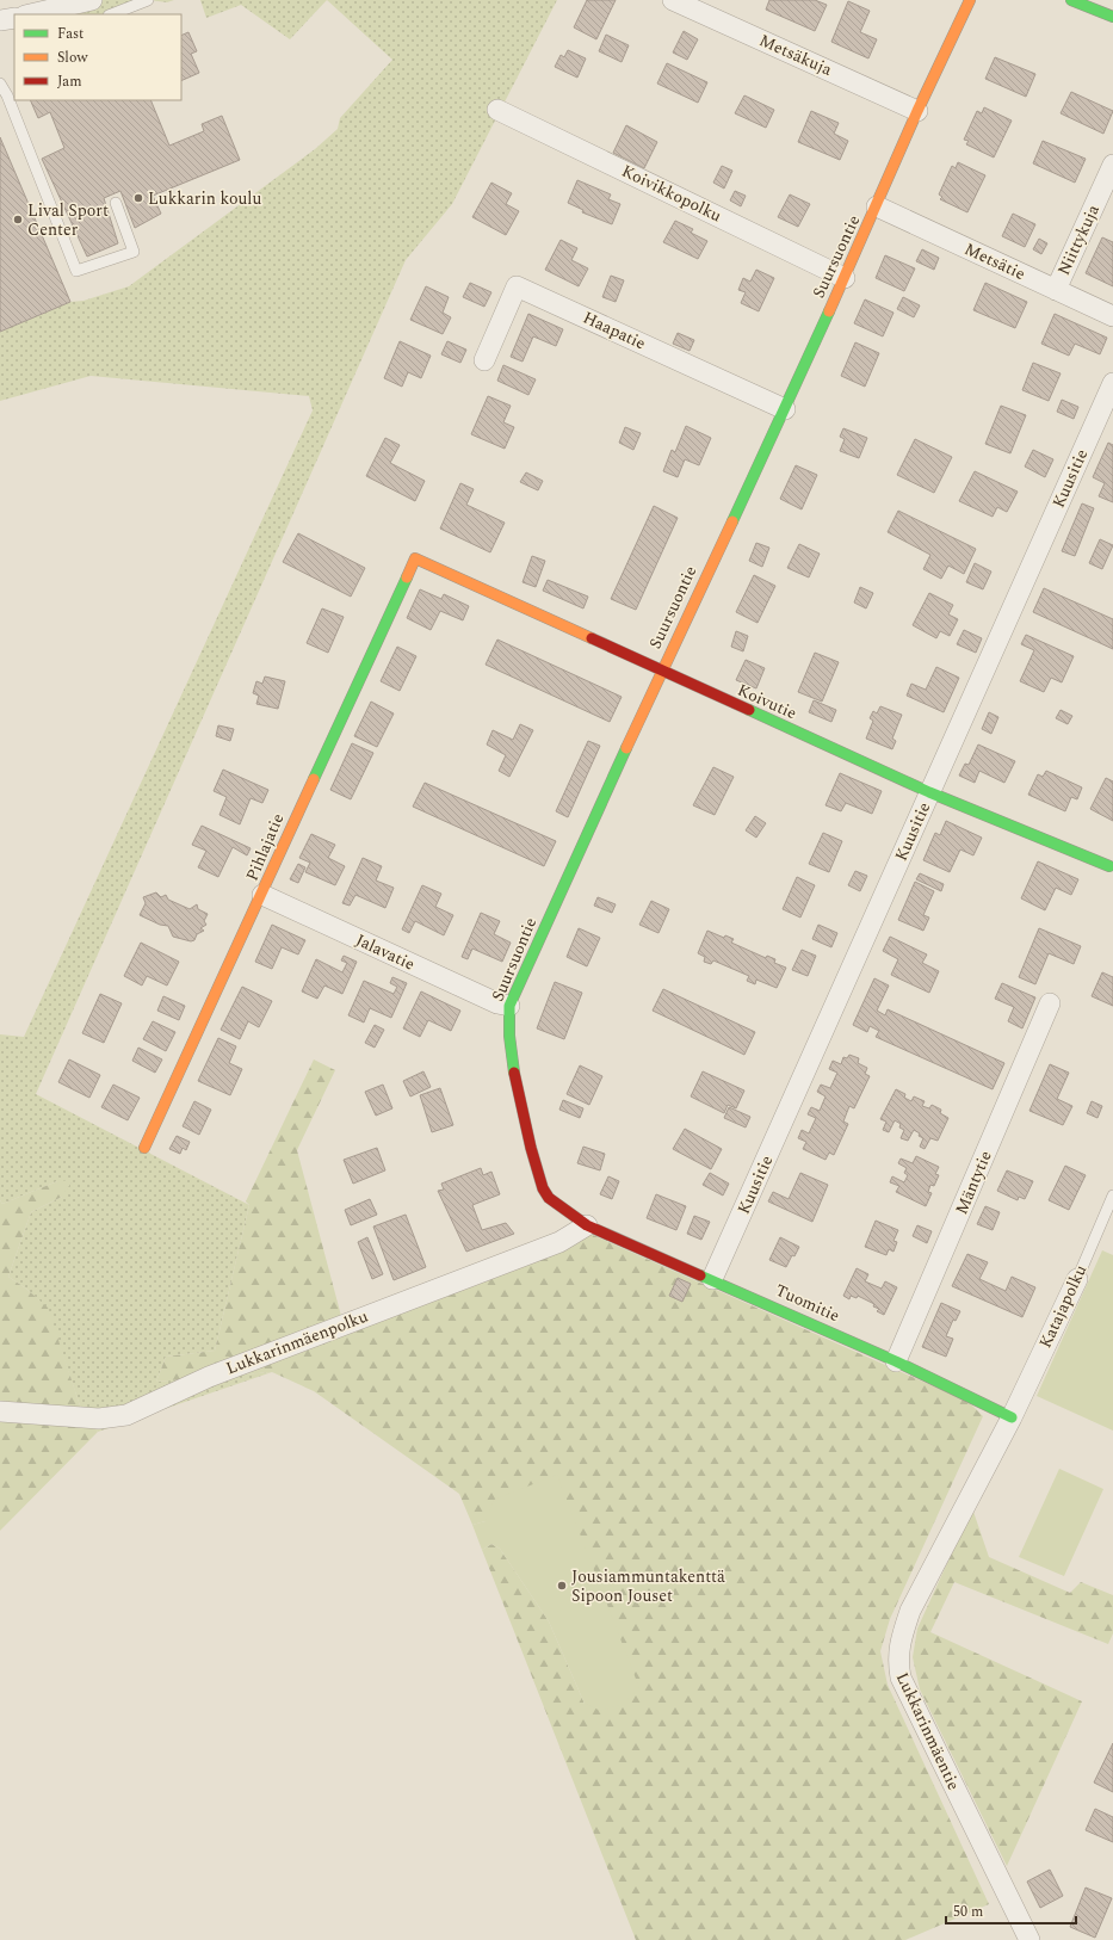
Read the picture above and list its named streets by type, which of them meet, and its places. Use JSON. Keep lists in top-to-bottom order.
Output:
{
  "streets": {
    "street": [
      "Metsäkuja",
      "Koivikkopolku",
      "Niittykuja",
      "Suursuontie",
      "Metsätie",
      "Haapatie",
      "Kuusitie",
      "Koivutie",
      "Pihlajatie",
      "Jalavatie",
      "Mäntytie",
      "Tuomitie",
      "Katajapolku",
      "Lukkarinmäenpolku",
      "Lukkarinmäentie"
    ]
  },
  "crossings": [
    ["Metsäkuja", "Suursuontie"],
    ["Koivikkopolku", "Suursuontie"],
    ["Niittykuja", "Metsätie"],
    ["Suursuontie", "Metsätie"],
    ["Suursuontie", "Haapatie"],
    ["Suursuontie", "Koivutie"],
    ["Suursuontie", "Jalavatie"],
    ["Suursuontie", "Tuomitie"],
    ["Suursuontie", "Lukkarinmäenpolku"],
    ["Kuusitie", "Koivutie"],
    ["Kuusitie", "Tuomitie"],
    ["Koivutie", "Pihlajatie"],
    ["Pihlajatie", "Jalavatie"],
    ["Mäntytie", "Tuomitie"],
    ["Tuomitie", "Katajapolku"],
    ["Tuomitie", "Lukkarinmäenpolku"],
    ["Tuomitie", "Lukkarinmäentie"],
    ["Katajapolku", "Lukkarinmäentie"]
  ],
  "places": ["Lukkarin koulu", "Lival Sport Center", "Jousiammuntakenttä Sipoon Jouset"],
  "legend": ["Fast", "Slow", "Jam"],
  "scale_bar": "50 m"
}
